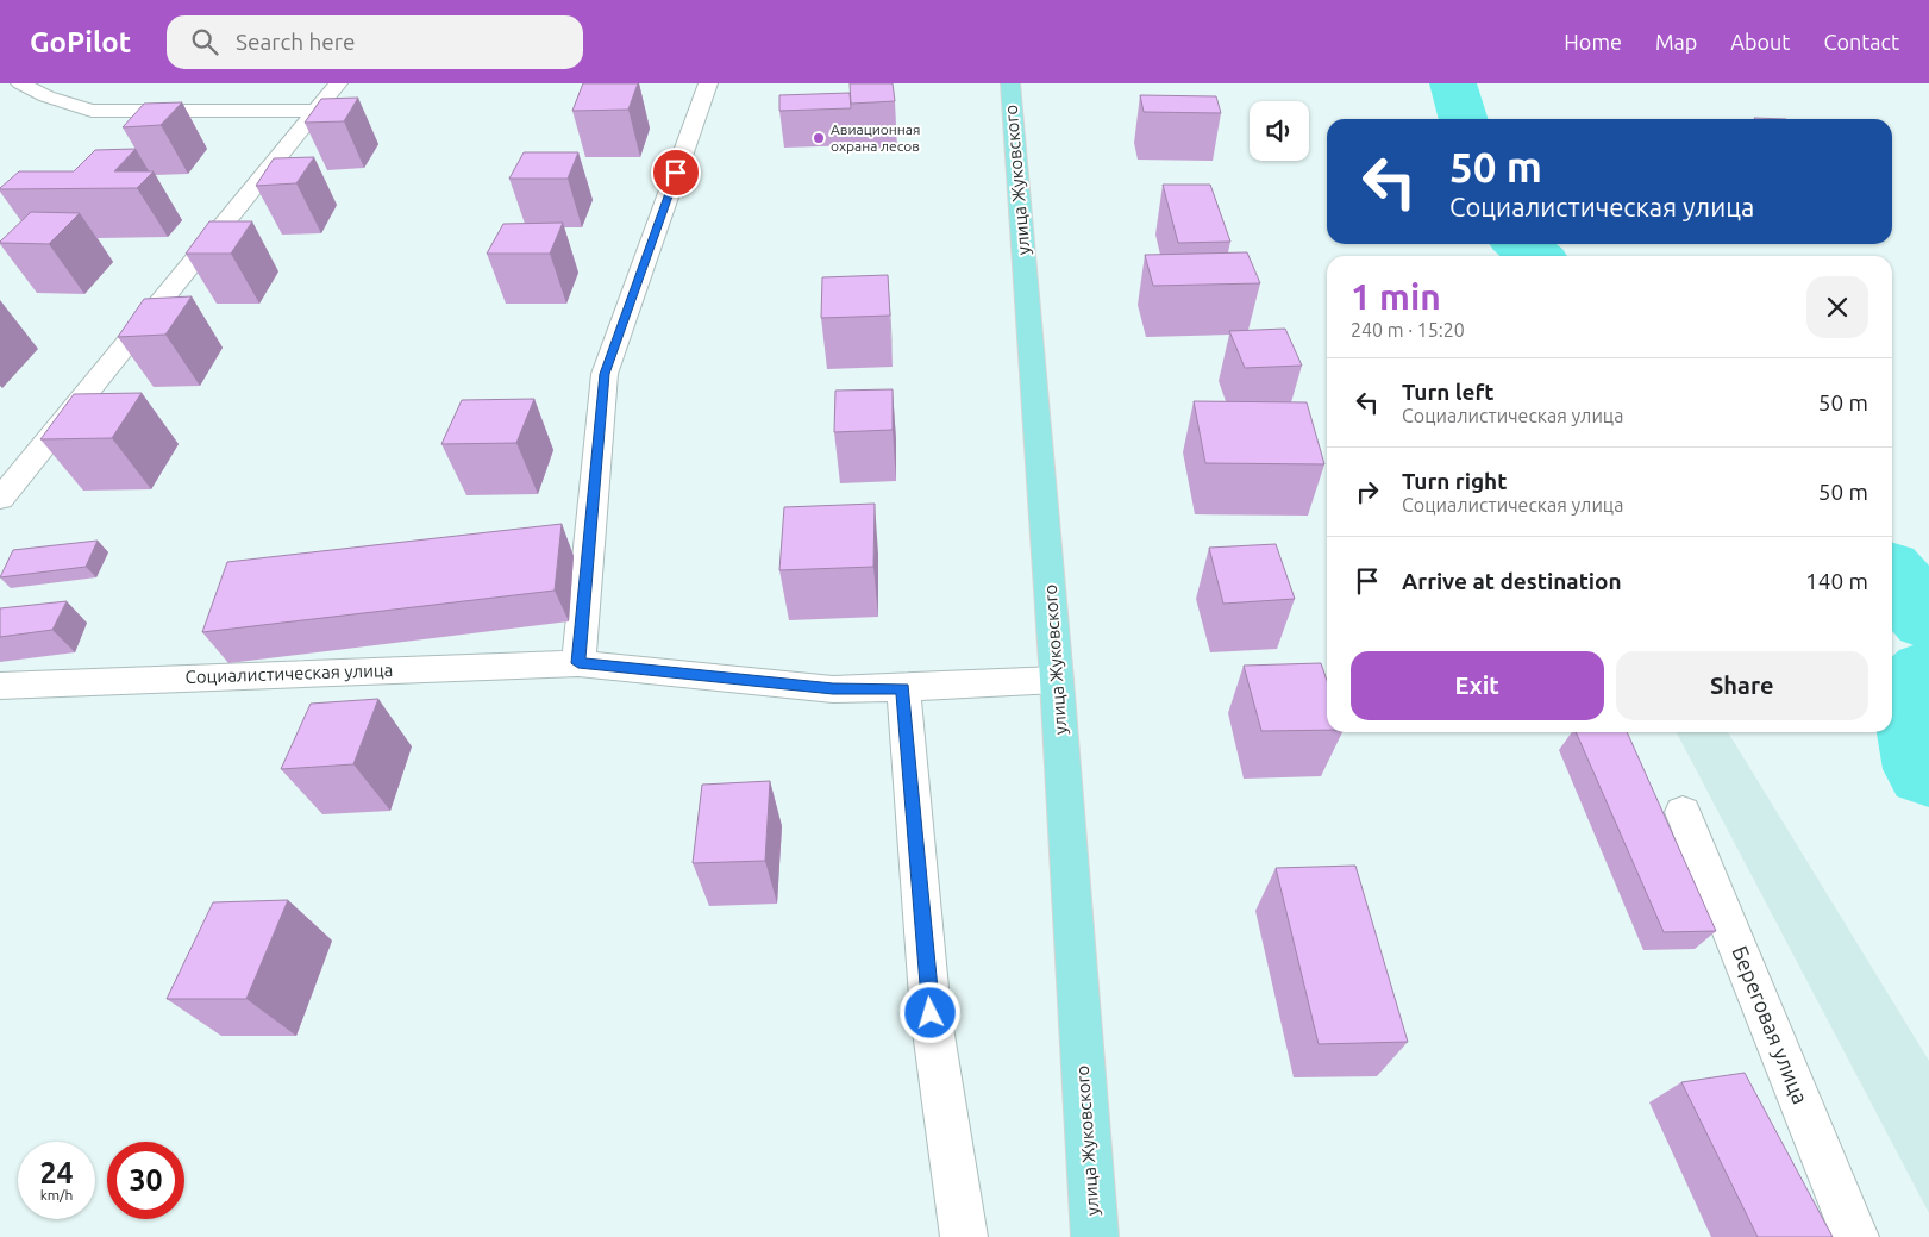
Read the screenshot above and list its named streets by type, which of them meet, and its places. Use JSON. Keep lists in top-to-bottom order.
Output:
{
  "streets": {
    "main road": ["улица Жуковского"],
    "street": ["Социалистическая улица", "Береговая улица"]
  },
  "crossings": [
    ["улица Жуковского", "Социалистическая улица"]
  ],
  "places": ["Авиационная охрана лесов"],
  "page": {
    "header": "GoPilot",
    "search": "Search here",
    "nav": [
      "Home",
      "Map",
      "About",
      "Contact"
    ],
    "turn": ["50 m", "Социалистическая улица"],
    "heading": ["1 min", "240 m · 15:20"],
    "list": [
      {
        "name": "Turn left",
        "note": "Социалистическая улица",
        "value": "50 m"
      },
      {
        "name": "Turn right",
        "note": "Социалистическая улица",
        "value": "50 m"
      },
      {
        "name": "Arrive at destination",
        "value": "140 m"
      }
    ],
    "buttons": ["Exit", "Share"],
    "speed": "24 km/h",
    "limit": "30"
  }
}
